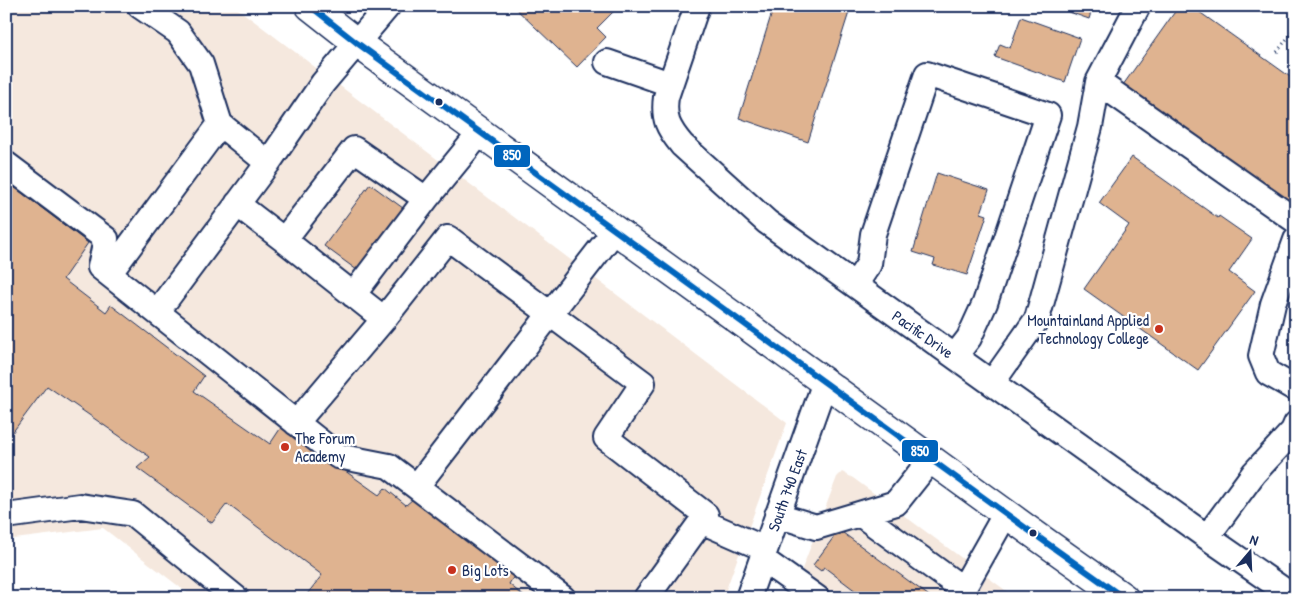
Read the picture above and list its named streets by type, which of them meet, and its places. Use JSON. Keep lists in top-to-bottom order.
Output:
{
  "streets": {
    "street": ["Pacific Drive", "South 740 East"]
  },
  "places": ["Mountainland Applied Technology College", "The Forum Academy", "Big Lots"],
  "lines": ["transit line 850"],
  "north": "top"
}
